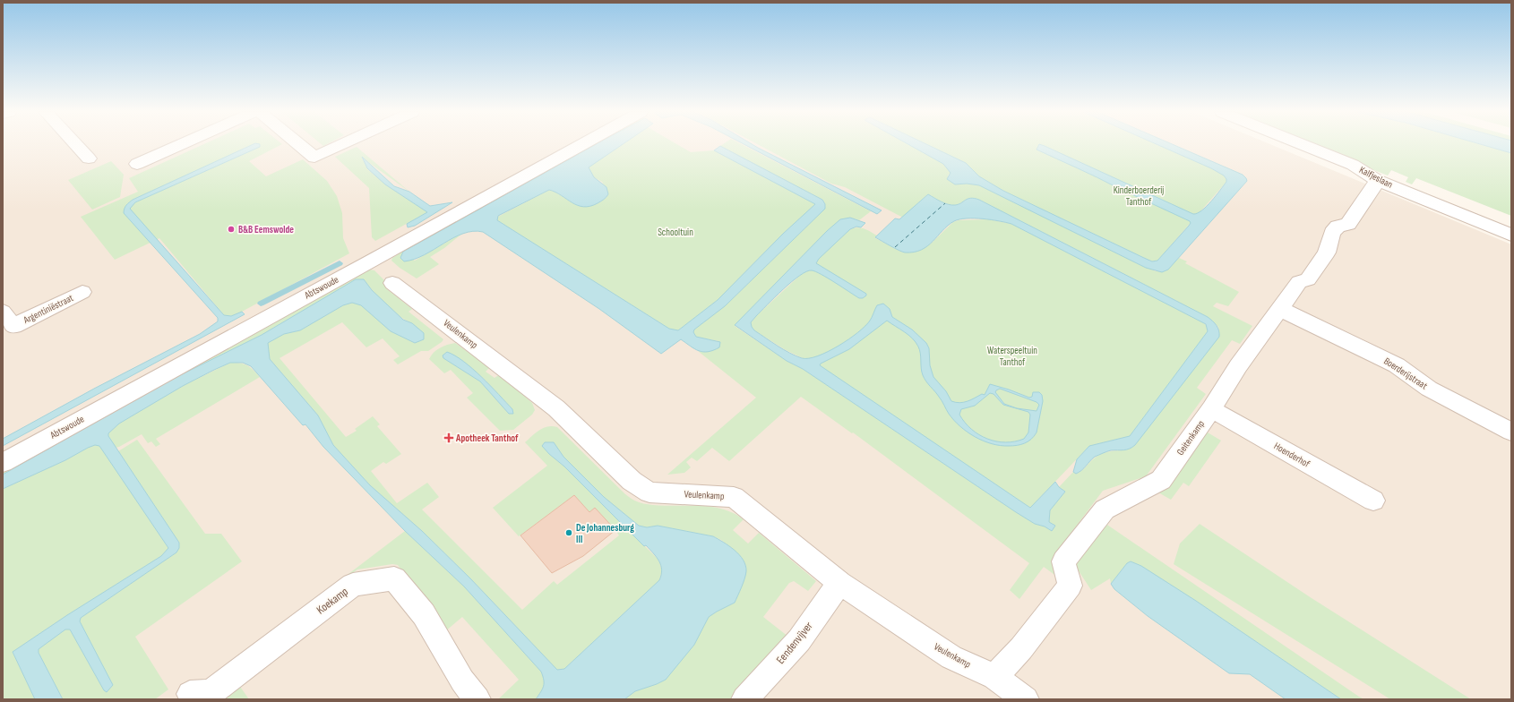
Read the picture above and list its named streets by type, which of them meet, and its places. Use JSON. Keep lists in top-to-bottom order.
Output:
{
  "streets": {
    "street": [
      "Kalfjeslaan",
      "Abtswoude",
      "Argentiniëstraat",
      "Veulenkamp",
      "Boerderijstraat",
      "Geitenkamp",
      "Hoenderhof",
      "Koekamp",
      "Eendenvijver"
    ]
  },
  "crossings": [
    ["Kalfjeslaan", "Geitenkamp"],
    ["Veulenkamp", "Geitenkamp"],
    ["Veulenkamp", "Eendenvijver"],
    ["Boerderijstraat", "Geitenkamp"],
    ["Geitenkamp", "Hoenderhof"]
  ],
  "parks": ["Kinderboerderij Tanthof", "Schooltuin", "Waterspeeltuin Tanthof"],
  "places": {
    "other": ["B&B Eemswolde", "De Johannesburg III"],
    "health": ["Apotheek Tanthof"]
  }
}
